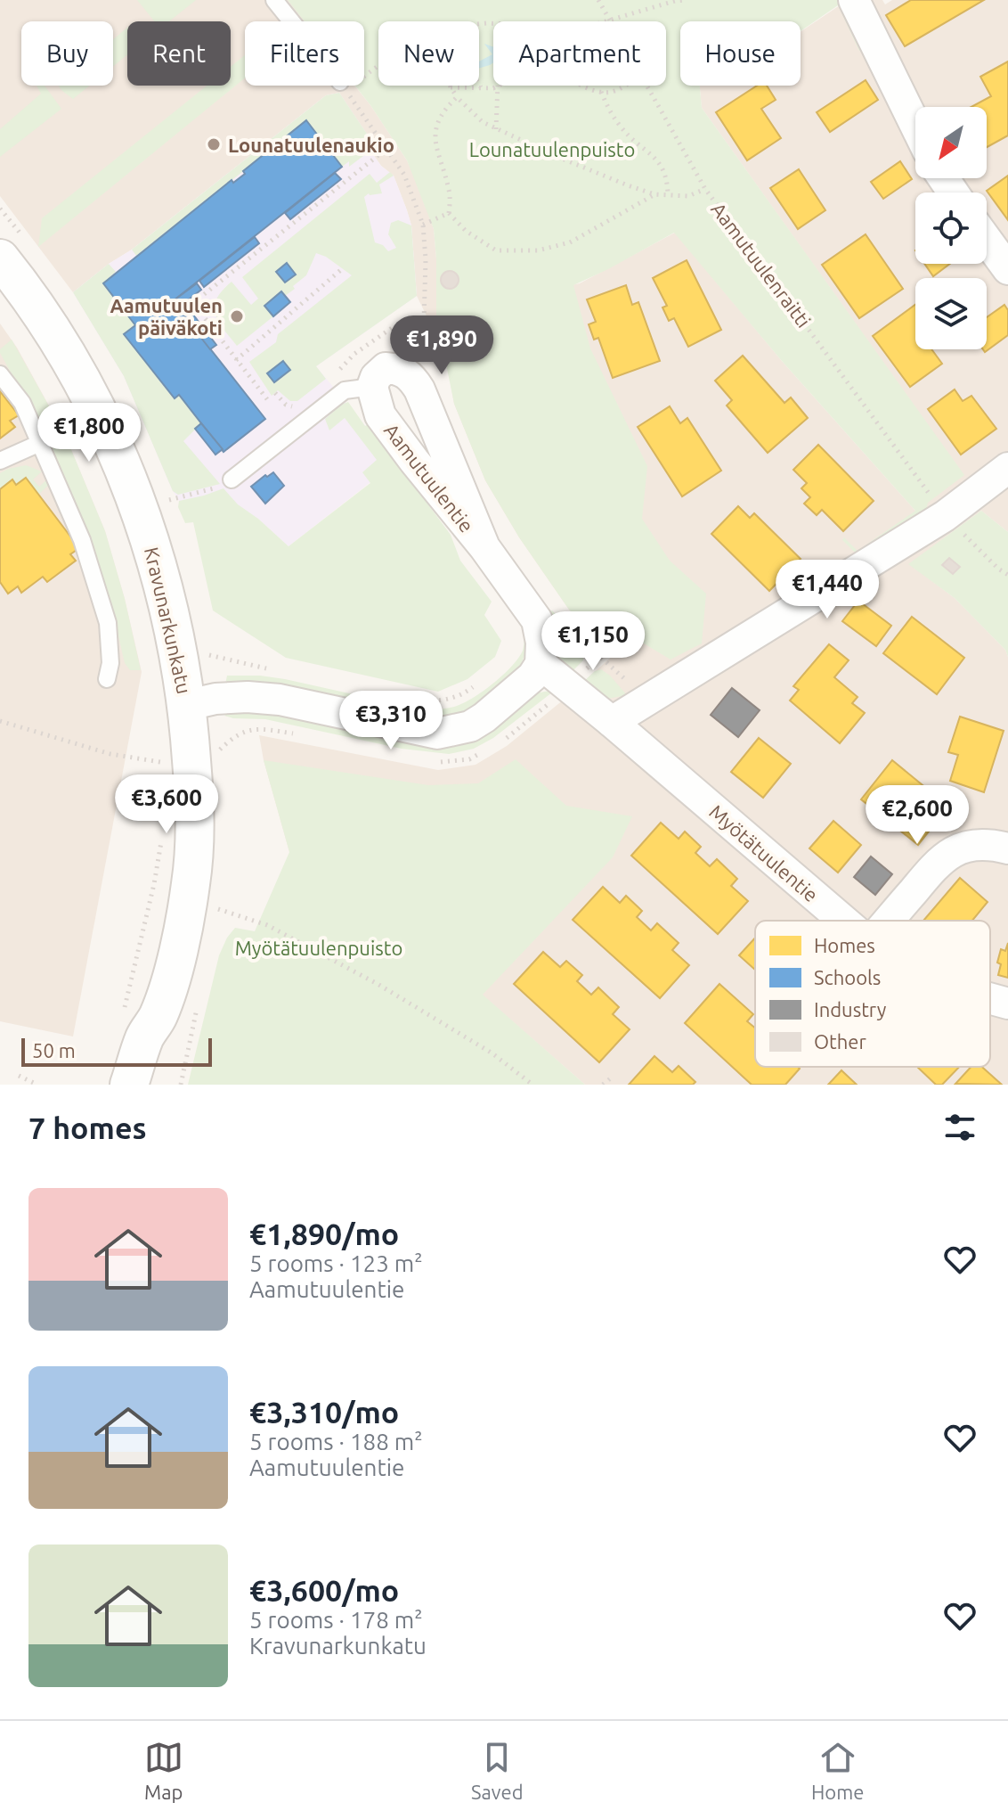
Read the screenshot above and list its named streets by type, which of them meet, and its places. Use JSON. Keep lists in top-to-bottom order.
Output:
{
  "streets": {
    "street": ["Aamutuulentie", "Kravunarkunkatu", "Myötätuulentie"],
    "path": ["Aamutuulenraitti"]
  },
  "crossings": [
    ["Aamutuulentie", "Myötätuulentie"]
  ],
  "parks": ["Lounatuulenpuisto", "Myötätuulenpuisto"],
  "places": ["Lounatuulenaukio", "Aamutuulen päiväkoti"],
  "legend": [
    "Homes",
    "Schools",
    "Industry",
    "Other"
  ],
  "scale_bar": "50 m",
  "north": "bottom left",
  "page": {
    "chip": [
      "Buy",
      "Rent",
      "Filters",
      "New",
      "Apartment",
      "House"
    ],
    "price": [
      "€1,890",
      "€1,800",
      "€1,440",
      "€1,150",
      "€3,310",
      "€3,600",
      "€2,600"
    ],
    "scale": "50 m",
    "heading": "7 homes",
    "list": [
      {
        "name": "€1,890/mo",
        "note": "5 rooms · 123 m² · Aamutuulentie"
      },
      {
        "name": "€3,310/mo",
        "note": "5 rooms · 188 m² · Aamutuulentie"
      },
      {
        "name": "€3,600/mo",
        "note": "5 rooms · 178 m² · Kravunarkunkatu"
      }
    ],
    "tabs": ["Map", "Saved", "Home"]
  }
}
